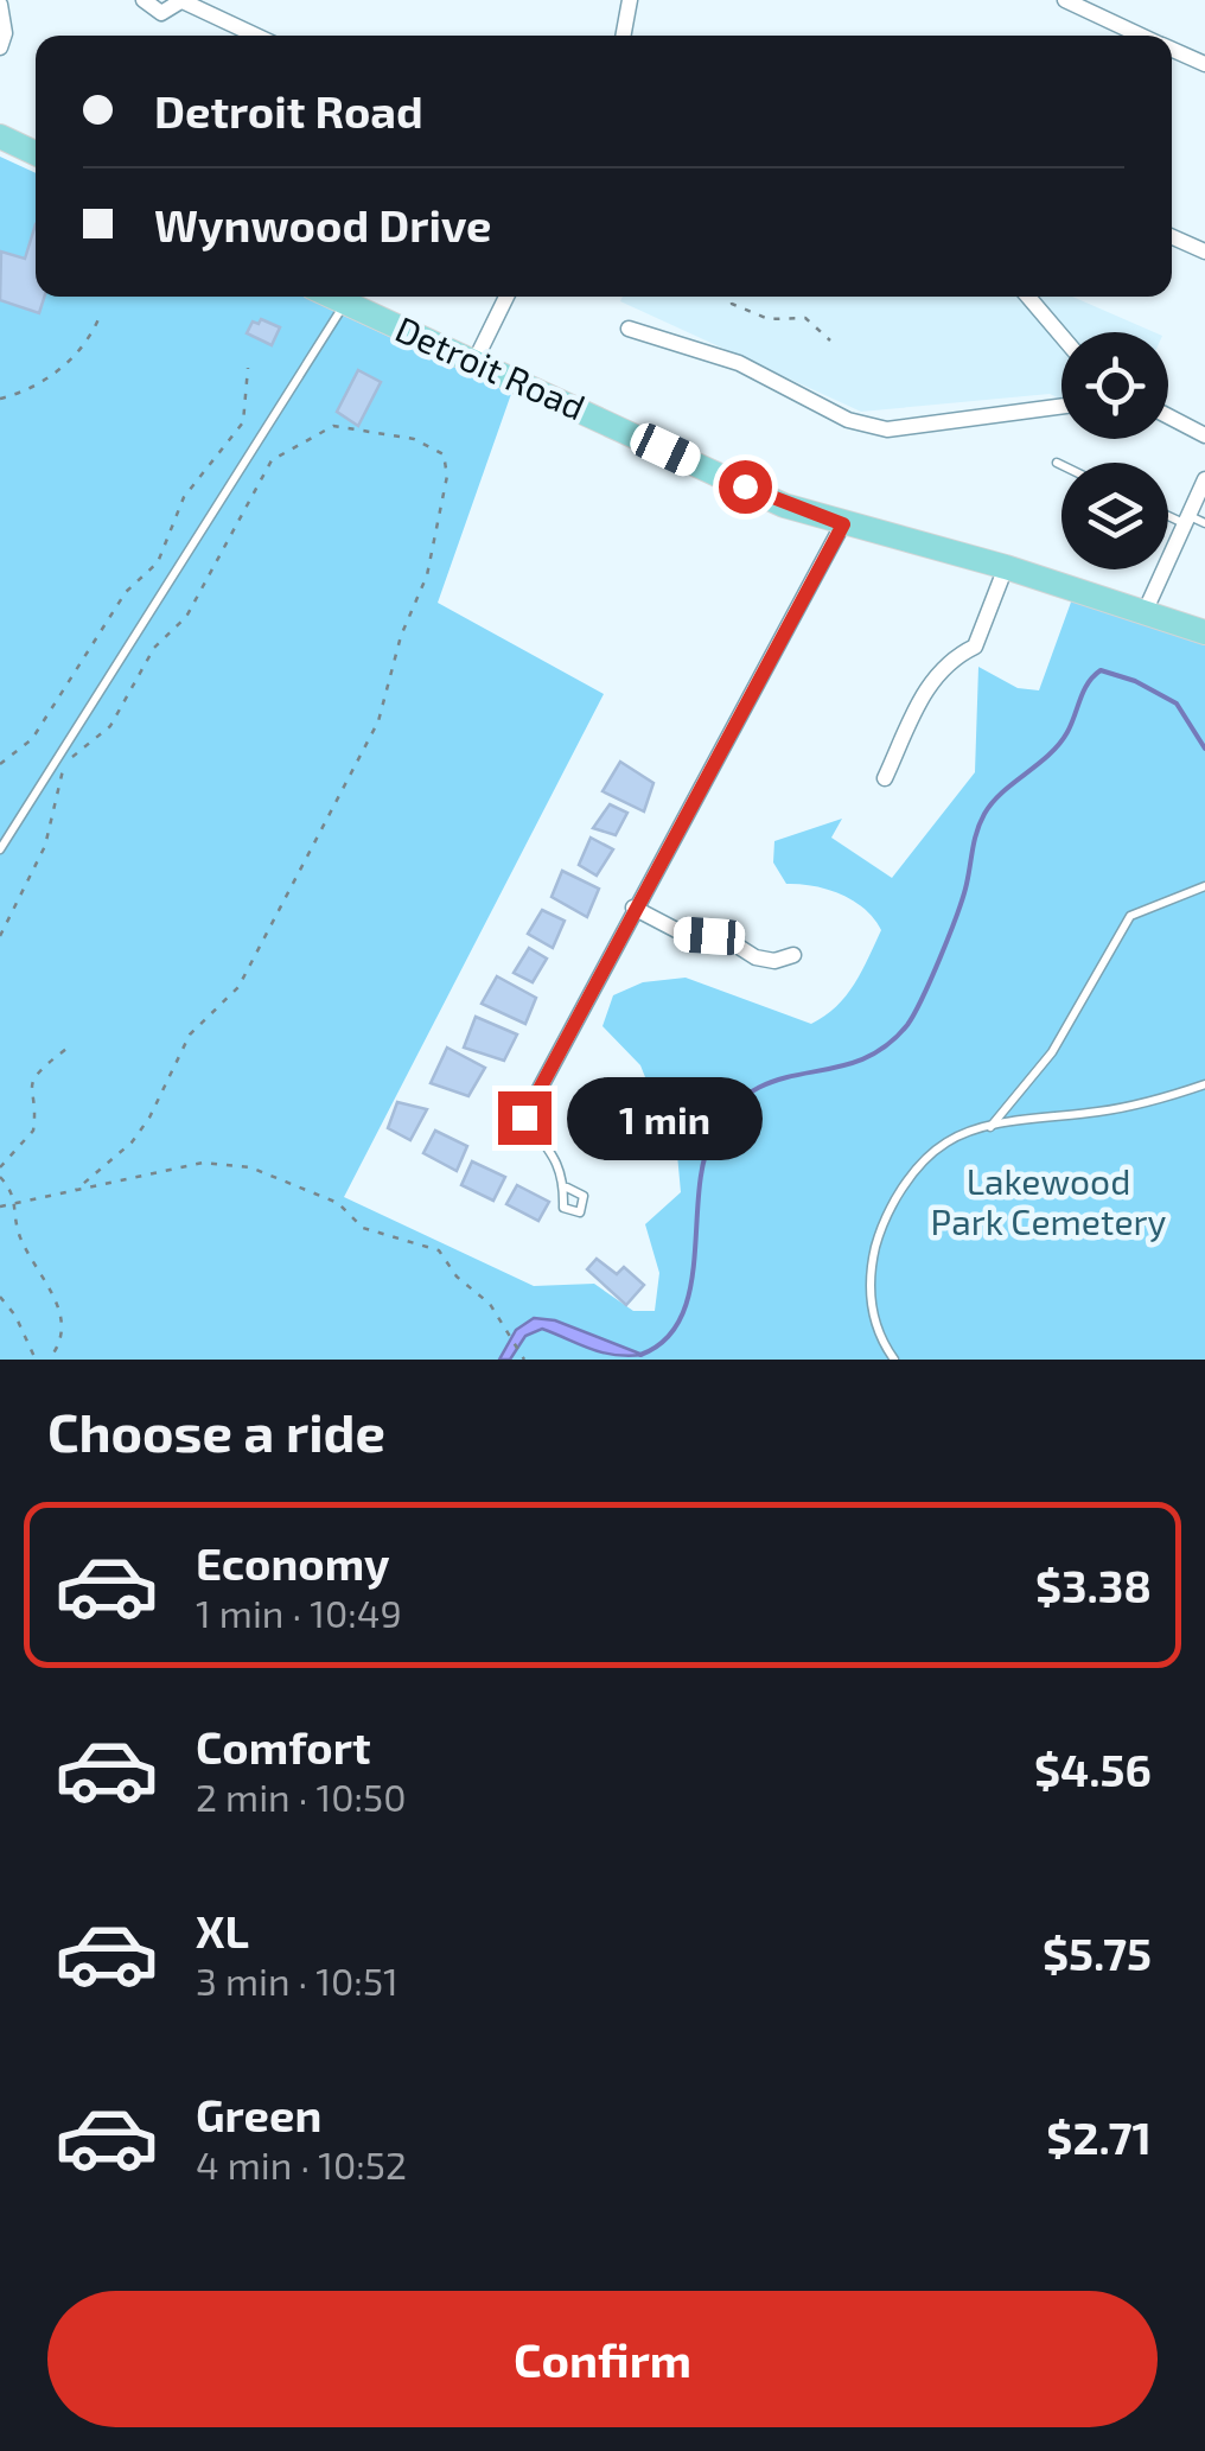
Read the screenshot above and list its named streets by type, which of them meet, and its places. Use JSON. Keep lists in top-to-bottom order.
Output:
{
  "streets": {
    "main road": ["Detroit Road"]
  },
  "parks": ["Lakewood Park Cemetery"],
  "page": {
    "banner": ["Detroit Road", "Wynwood Drive"],
    "bubble": "1 min",
    "heading": "Choose a ride",
    "list": [
      {
        "name": "Economy",
        "note": "1 min · 10:49",
        "value": "$3.38"
      },
      {
        "name": "Comfort",
        "note": "2 min · 10:50",
        "value": "$4.56"
      },
      {
        "name": "XL",
        "note": "3 min · 10:51",
        "value": "$5.75"
      },
      {
        "name": "Green",
        "note": "4 min · 10:52",
        "value": "$2.71"
      }
    ],
    "buttons": "Confirm"
  }
}
